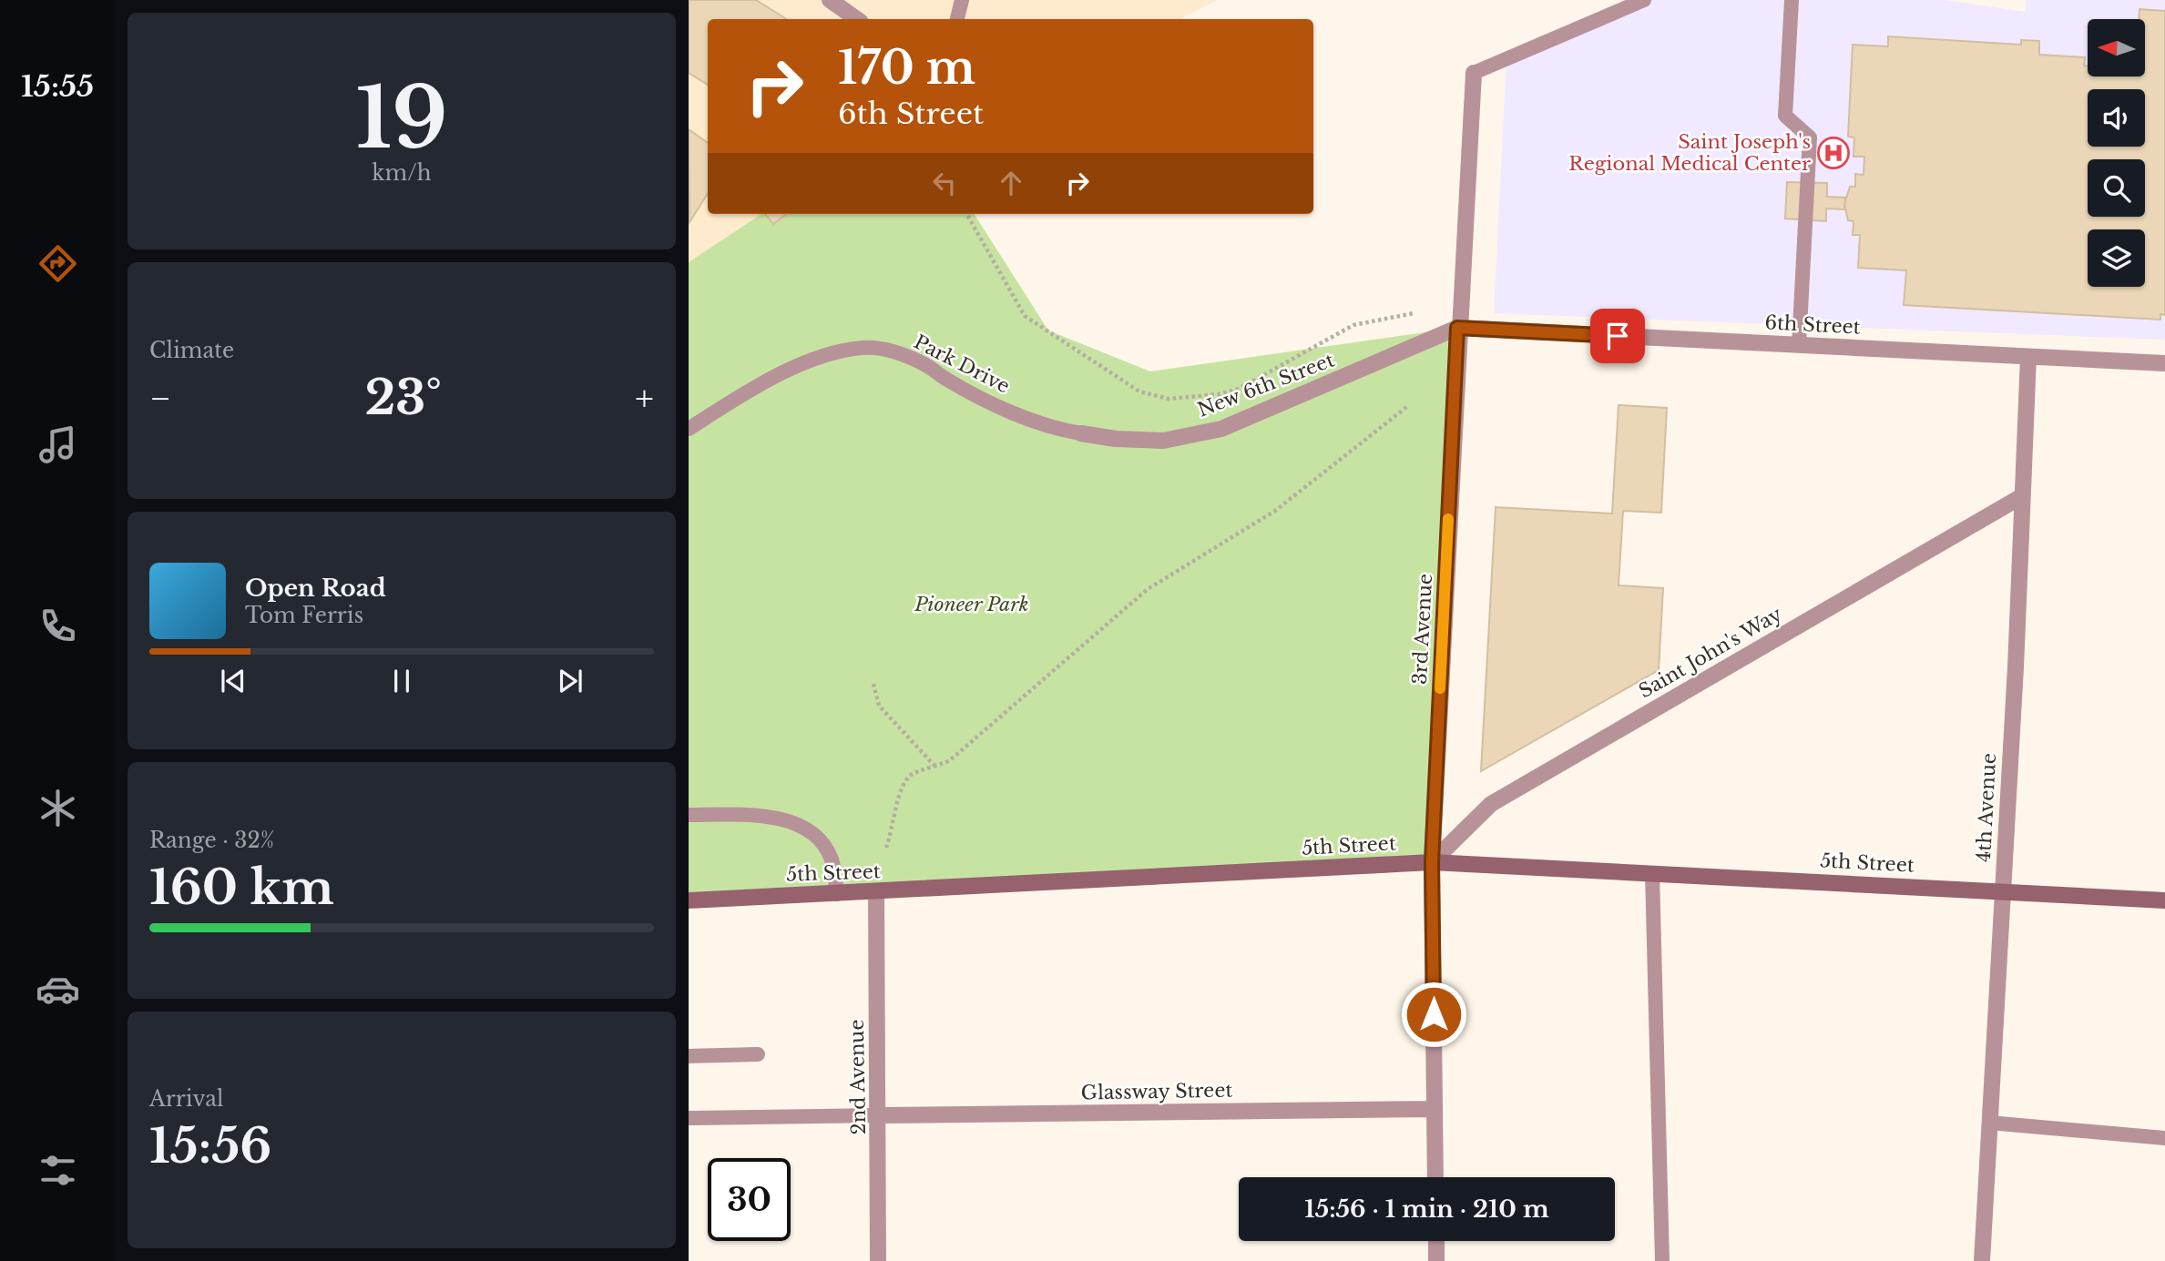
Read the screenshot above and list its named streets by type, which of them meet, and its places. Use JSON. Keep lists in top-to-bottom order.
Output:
{
  "streets": {
    "street": [
      "6th Street",
      "New 6th Street",
      "3rd Avenue",
      "Saint John's Way",
      "4th Avenue",
      "5th Street",
      "2nd Avenue",
      "Glassway Street"
    ],
    "lane": ["Park Drive"]
  },
  "crossings": [
    ["6th Street", "New 6th Street"],
    ["6th Street", "3rd Avenue"],
    ["6th Street", "4th Avenue"],
    ["Park Drive", "New 6th Street"],
    ["New 6th Street", "3rd Avenue"],
    ["3rd Avenue", "Saint John's Way"],
    ["3rd Avenue", "5th Street"],
    ["3rd Avenue", "Glassway Street"],
    ["Saint John's Way", "4th Avenue"],
    ["Saint John's Way", "5th Street"],
    ["4th Avenue", "5th Street"],
    ["5th Street", "2nd Avenue"],
    ["2nd Avenue", "Glassway Street"]
  ],
  "parks": ["Pioneer Park"],
  "places": {
    "hospital": ["Saint Joseph's Regional Medical Center"]
  },
  "north": "left",
  "page": {
    "tabs": "15:55",
    "tile": [
      ["19", "km/h"],
      "Climate",
      ["Range · 32%", "160 km"],
      ["Arrival", "15:56"]
    ],
    "turn": ["170 m", "6th Street"],
    "heat": ["−", "23°", "+"],
    "song": ["Open Road", "Tom Ferris"],
    "limit": "30",
    "trip": "15:56 · 1 min · 210 m"
  }
}
